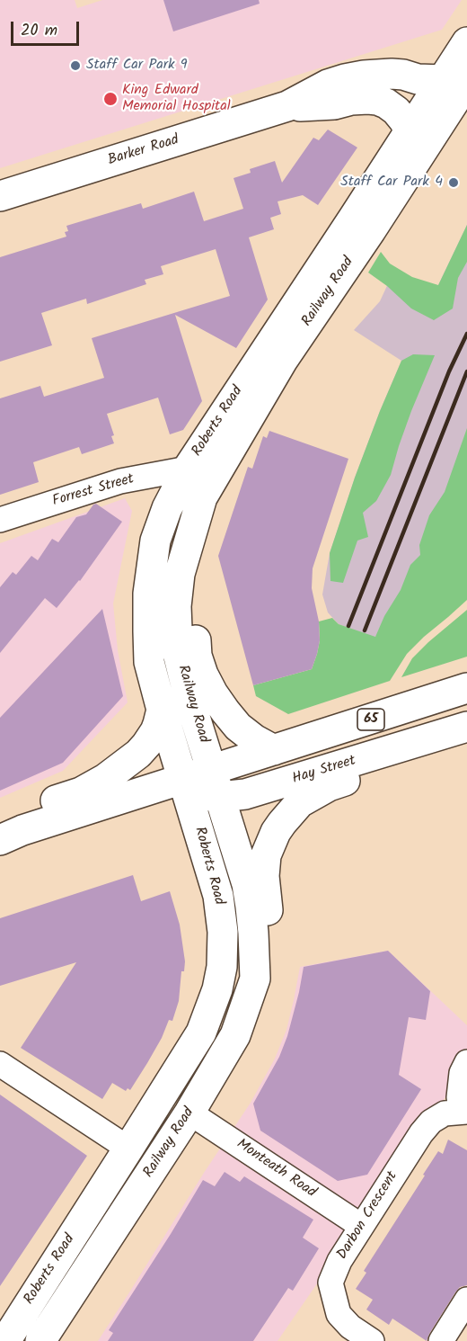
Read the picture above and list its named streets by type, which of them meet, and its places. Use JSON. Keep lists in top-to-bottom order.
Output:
{
  "streets": {
    "main road": [
      "Barker Road",
      "Railway Road",
      "Roberts Road",
      "65",
      "Hay Street"
    ],
    "street": ["Forrest Street", "Monteath Road", "Darbon Crescent"]
  },
  "crossings": [
    ["Barker Road", "Railway Road"],
    ["Railway Road", "Roberts Road"],
    ["Railway Road", "Hay Street"],
    ["Railway Road", "Monteath Road"],
    ["Roberts Road", "Forrest Street"],
    ["Roberts Road", "Hay Street"],
    ["Monteath Road", "Darbon Crescent"]
  ],
  "places": ["Staff Car Park 9", "King Edward Memorial Hospital", "Staff Car Park 4"],
  "scale_bar": "20 m"
}
